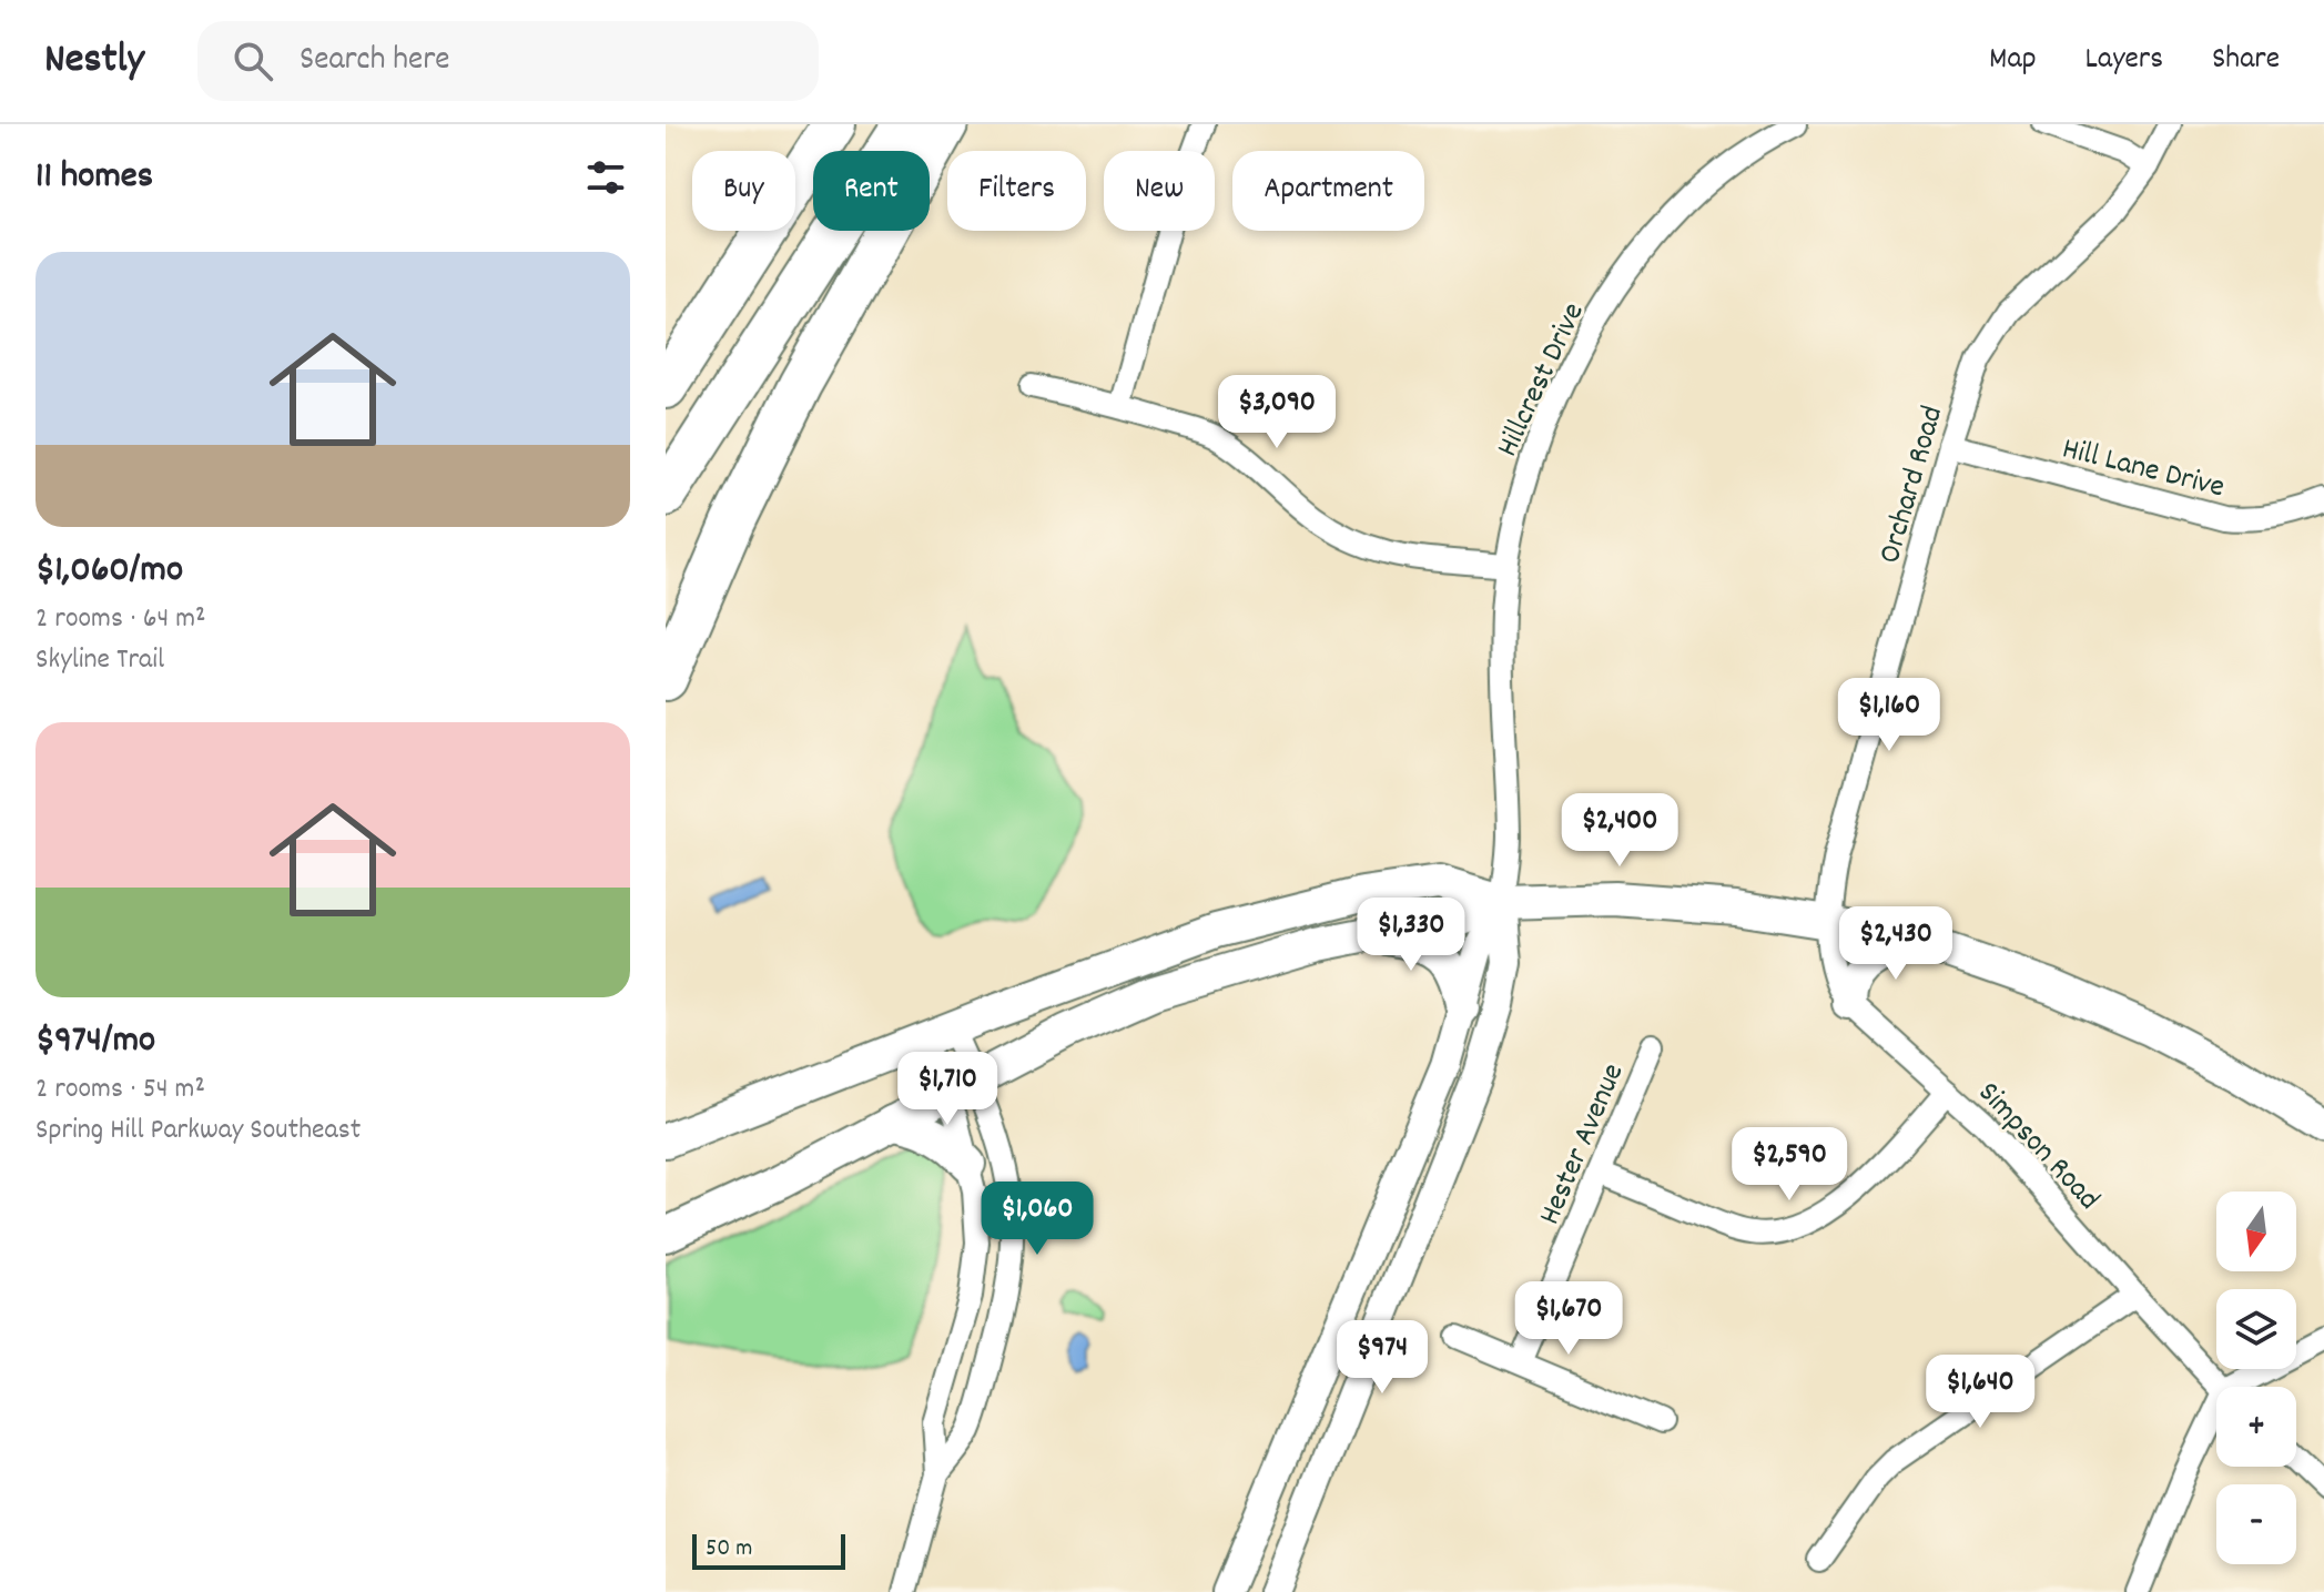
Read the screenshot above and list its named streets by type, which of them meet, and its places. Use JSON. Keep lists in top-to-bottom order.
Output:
{
  "streets": {
    "street": [
      "Hillcrest Drive",
      "Hill Lane Drive",
      "Orchard Road",
      "Hester Avenue",
      "Simpson Road"
    ]
  },
  "crossings": [
    ["Hill Lane Drive", "Orchard Road"],
    ["Orchard Road", "Simpson Road"]
  ],
  "scale_bar": "50 m",
  "north": "bottom",
  "page": {
    "header": "Nestly",
    "search": "Search here",
    "nav": ["Map", "Layers", "Share"],
    "heading": "11 homes",
    "chip": [
      "Buy",
      "Rent",
      "Filters",
      "New",
      "Apartment"
    ],
    "list": [
      {
        "name": "$1,060/mo",
        "note": "2 rooms · 64 m² · Skyline Trail"
      },
      {
        "name": "$974/mo",
        "note": "2 rooms · 54 m² · Spring Hill Parkway Southeast"
      }
    ],
    "price": [
      "$3,090",
      "$1,160",
      "$2,400",
      "$1,330",
      "$2,430",
      "$1,710",
      "$2,590",
      "$1,060",
      "$1,670",
      "$974",
      "$1,640"
    ],
    "map_buttons": ["+", "−"],
    "scale": "50 m"
  }
}
